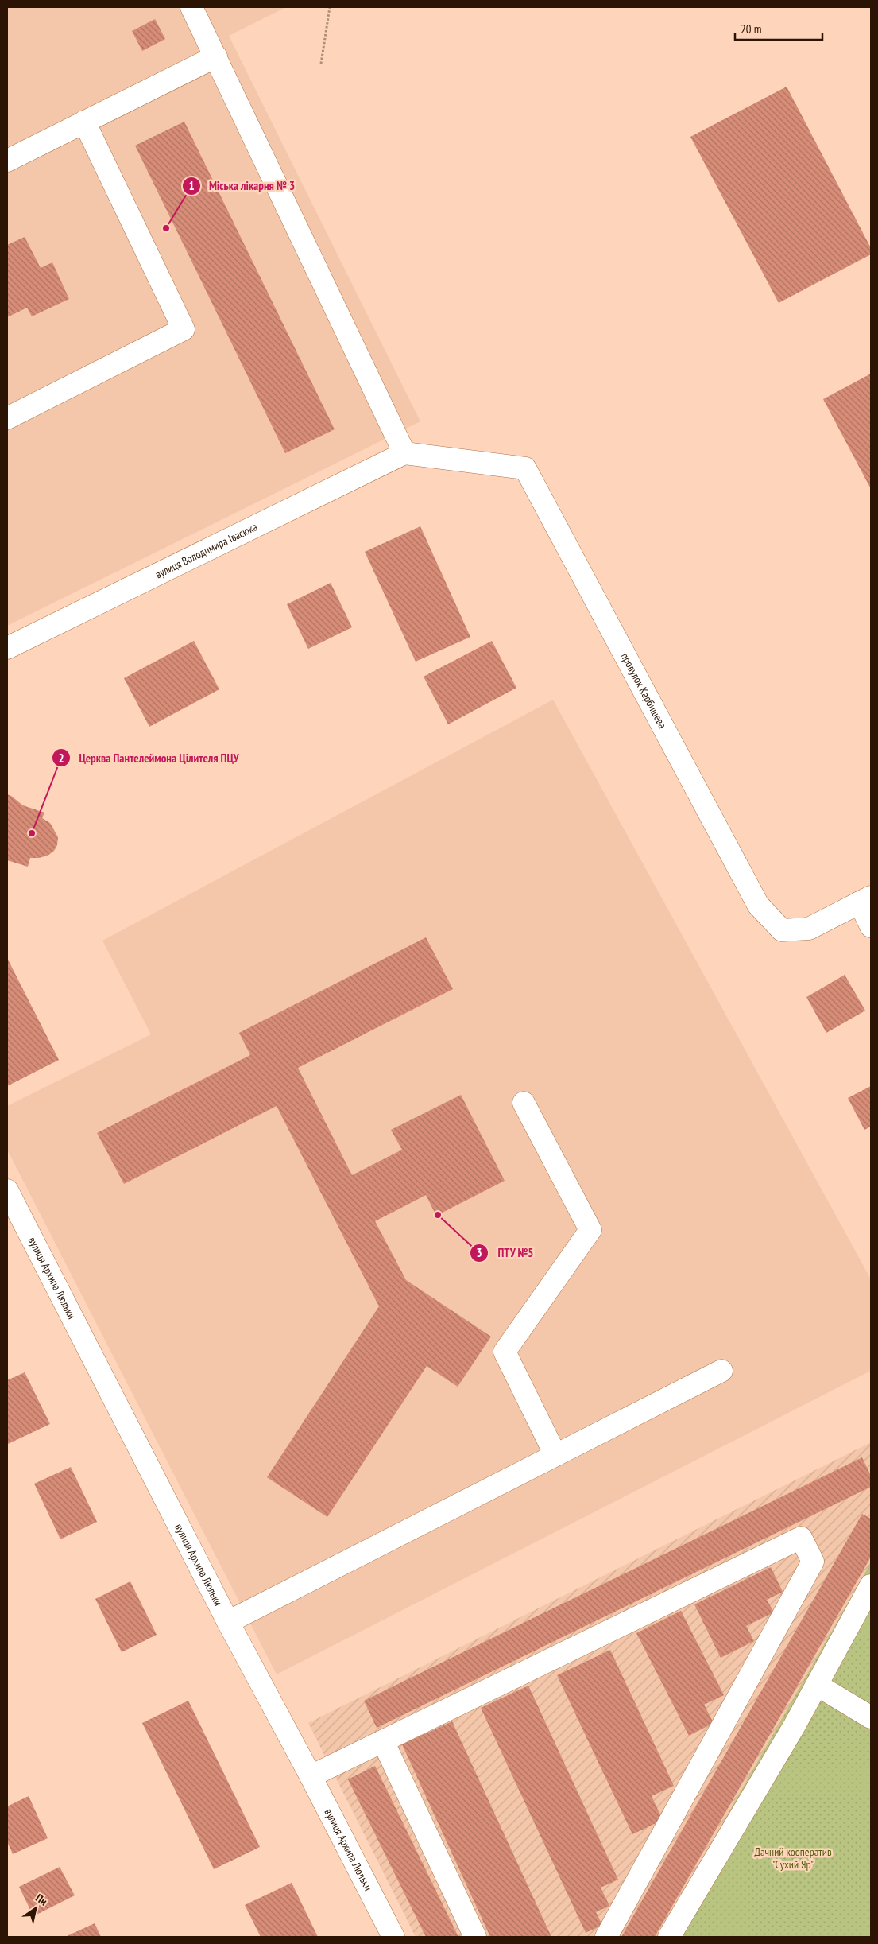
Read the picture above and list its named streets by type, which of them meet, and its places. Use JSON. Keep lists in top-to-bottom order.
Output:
{
  "streets": {
    "street": ["вулиця Володимира Івасюка", "провулок Карбишева", "вулиця Архипа Люльки"]
  },
  "crossings": [
    ["вулиця Володимира Івасюка", "провулок Карбишева"]
  ],
  "parks": ["Дачний кооператив \"Сухий Яр\""],
  "places": ["Міська лікарня № 3", "Церква Пантелеймона Цілителя ПЦУ", "ПТУ №5"],
  "scale_bar": "20 m",
  "north": "top right"
}
